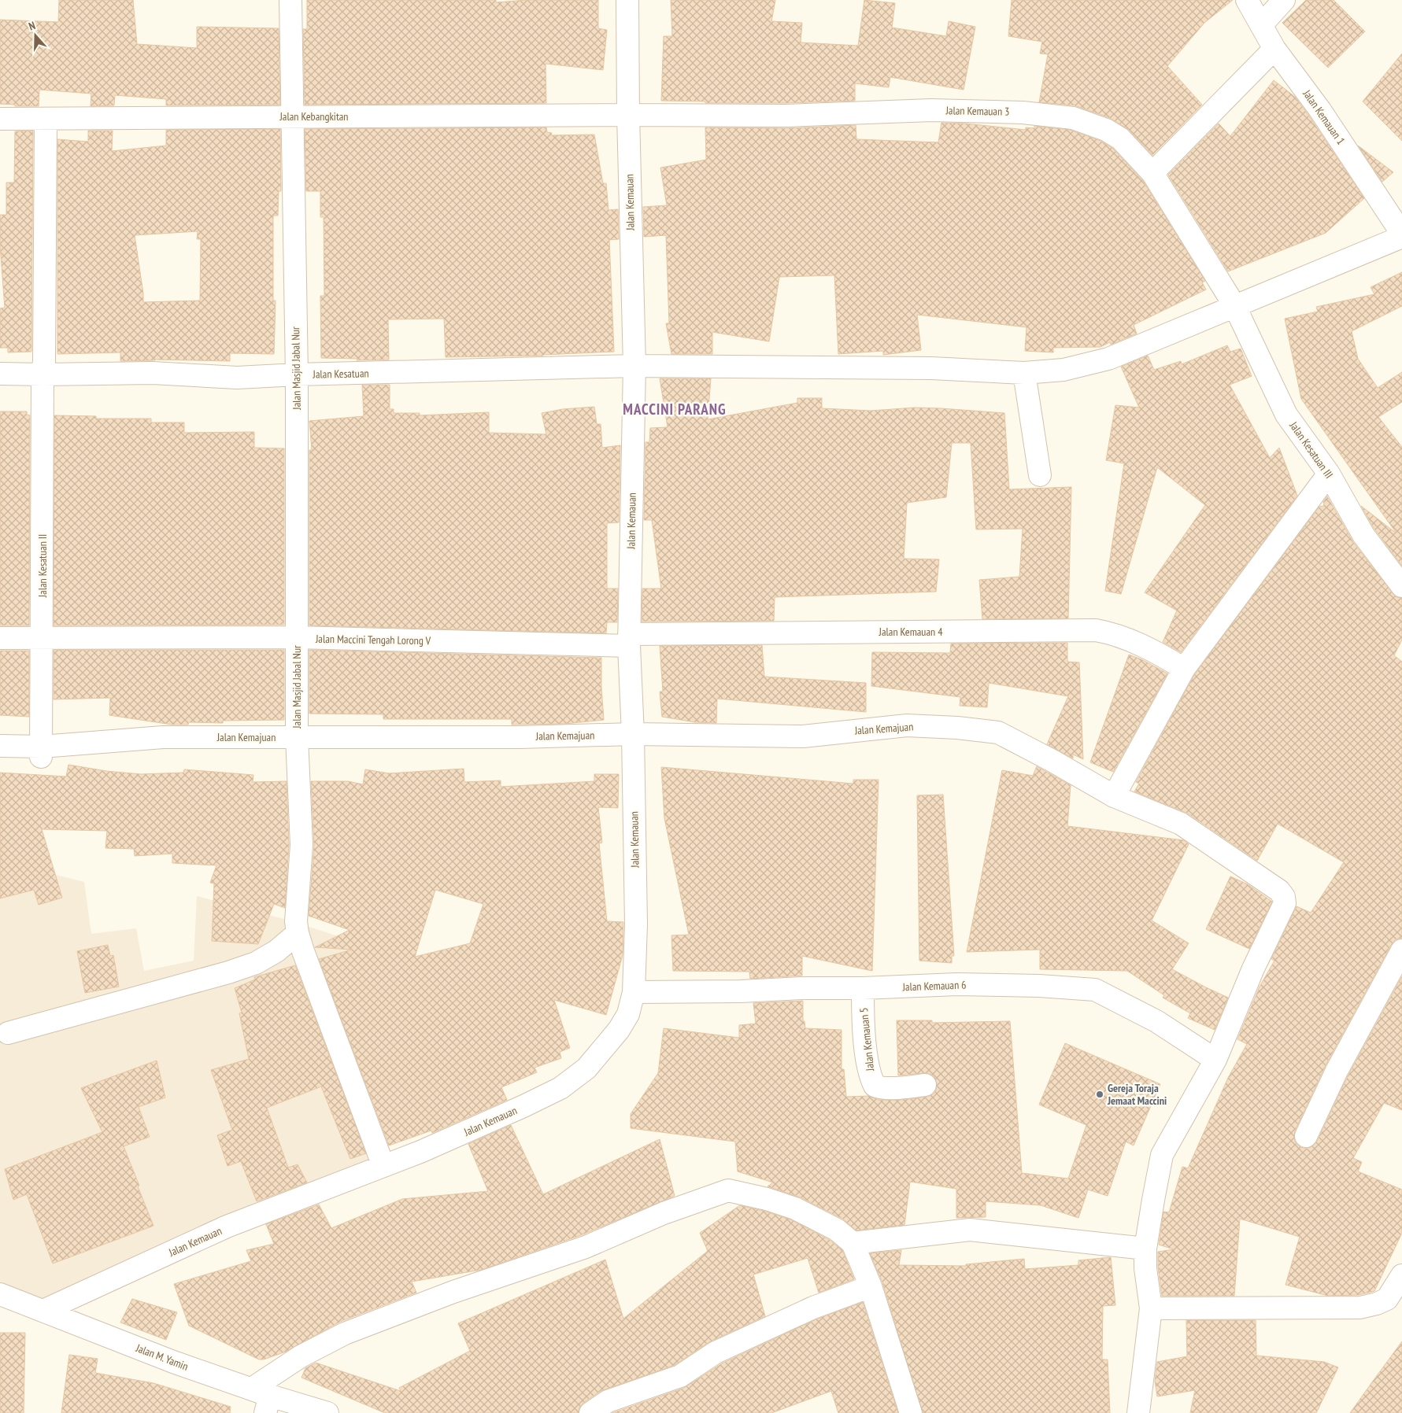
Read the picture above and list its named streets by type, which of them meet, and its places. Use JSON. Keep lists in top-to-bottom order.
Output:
{
  "streets": {
    "street": [
      "Jalan Kemauan 3",
      "Jalan Kebangkitan",
      "Jalan Kemauan 1",
      "Jalan Kemauan",
      "Jalan Masjid Jabal Nur",
      "Jalan Kesatuan",
      "Jalan Kesatuan III",
      "Jalan Kesatuan II",
      "Jalan Kemauan 4",
      "Jalan Maccini Tengah Lorong V",
      "Jalan Kemajuan",
      "Jalan Kemauan 6",
      "Jalan Kemauan 5",
      "Jalan M. Yamin"
    ]
  },
  "crossings": [
    ["Jalan Kemauan 3", "Jalan Kebangkitan"],
    ["Jalan Kemauan 3", "Jalan Kemauan"],
    ["Jalan Kemauan 3", "Jalan Kesatuan"],
    ["Jalan Kemauan 3", "Jalan Kesatuan III"],
    ["Jalan Kebangkitan", "Jalan Kemauan"],
    ["Jalan Kebangkitan", "Jalan Masjid Jabal Nur"],
    ["Jalan Kebangkitan", "Jalan Kesatuan II"],
    ["Jalan Kemauan", "Jalan Masjid Jabal Nur"],
    ["Jalan Kemauan", "Jalan Kesatuan"],
    ["Jalan Kemauan", "Jalan Kemauan 4"],
    ["Jalan Kemauan", "Jalan Maccini Tengah Lorong V"],
    ["Jalan Kemauan", "Jalan Kemajuan"],
    ["Jalan Kemauan", "Jalan Kemauan 6"],
    ["Jalan Kemauan", "Jalan M. Yamin"],
    ["Jalan Masjid Jabal Nur", "Jalan Kesatuan"],
    ["Jalan Masjid Jabal Nur", "Jalan Maccini Tengah Lorong V"],
    ["Jalan Masjid Jabal Nur", "Jalan Kemajuan"],
    ["Jalan Kesatuan", "Jalan Kesatuan III"],
    ["Jalan Kesatuan", "Jalan Kesatuan II"],
    ["Jalan Kesatuan II", "Jalan Maccini Tengah Lorong V"],
    ["Jalan Kesatuan II", "Jalan Kemajuan"],
    ["Jalan Kemauan 4", "Jalan Maccini Tengah Lorong V"],
    ["Jalan Kemajuan", "Jalan Kemauan 6"],
    ["Jalan Kemauan 6", "Jalan Kemauan 5"]
  ],
  "districts": ["MACCINI PARANG"],
  "places": ["Gereja Toraja Jemaat Maccini"],
  "north": "top"
}
